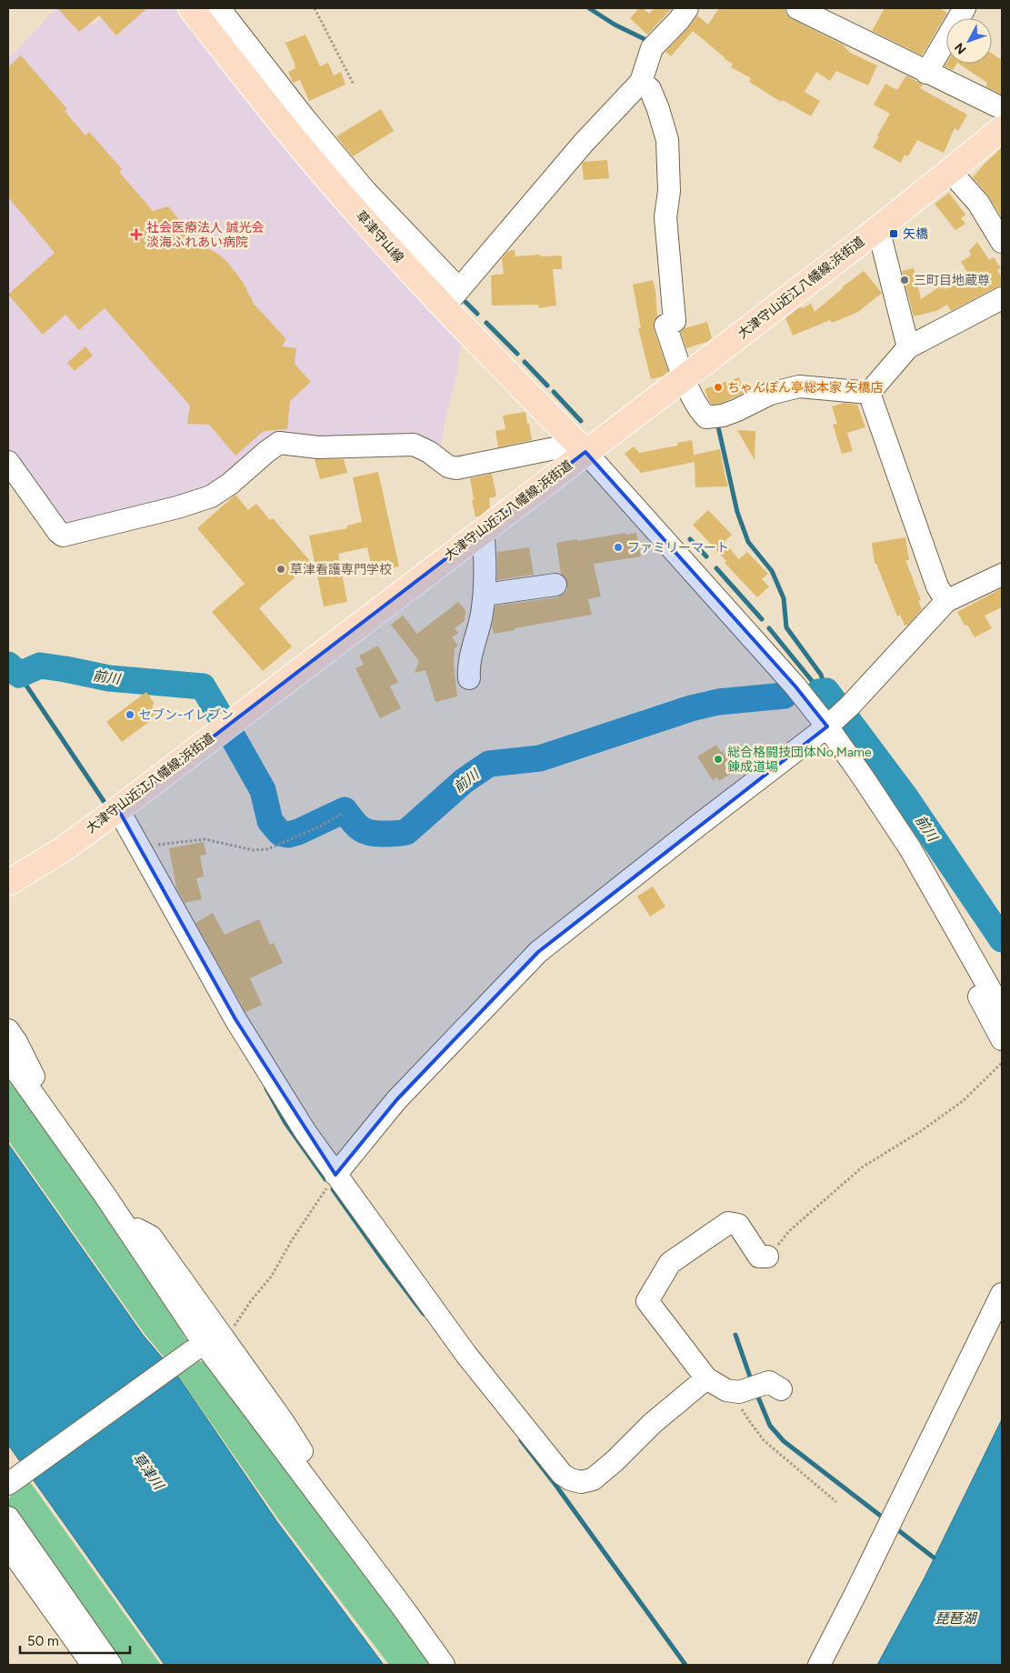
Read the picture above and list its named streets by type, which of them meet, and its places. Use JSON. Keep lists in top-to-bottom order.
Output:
{
  "streets": {
    "main road": ["草津守山線", "大津守山近江八幡線;浜街道"]
  },
  "crossings": [
    ["草津守山線", "大津守山近江八幡線;浜街道"]
  ],
  "water": ["前川", "草津川", "琵琶湖"],
  "places": {
    "transit": ["矢橋"],
    "health": ["社会医療法人 誠光会 淡海ふれあい病院"],
    "other": [
      "三町目地蔵尊",
      "ちゃんぽん亭総本家 矢橋店",
      "ファミリーマート",
      "草津看護専門学校",
      "セブン-イレブン",
      "総合格闘技団体No,Mame 錬成道場"
    ]
  },
  "scale_bar": "50 m",
  "north": "bottom left"
}
